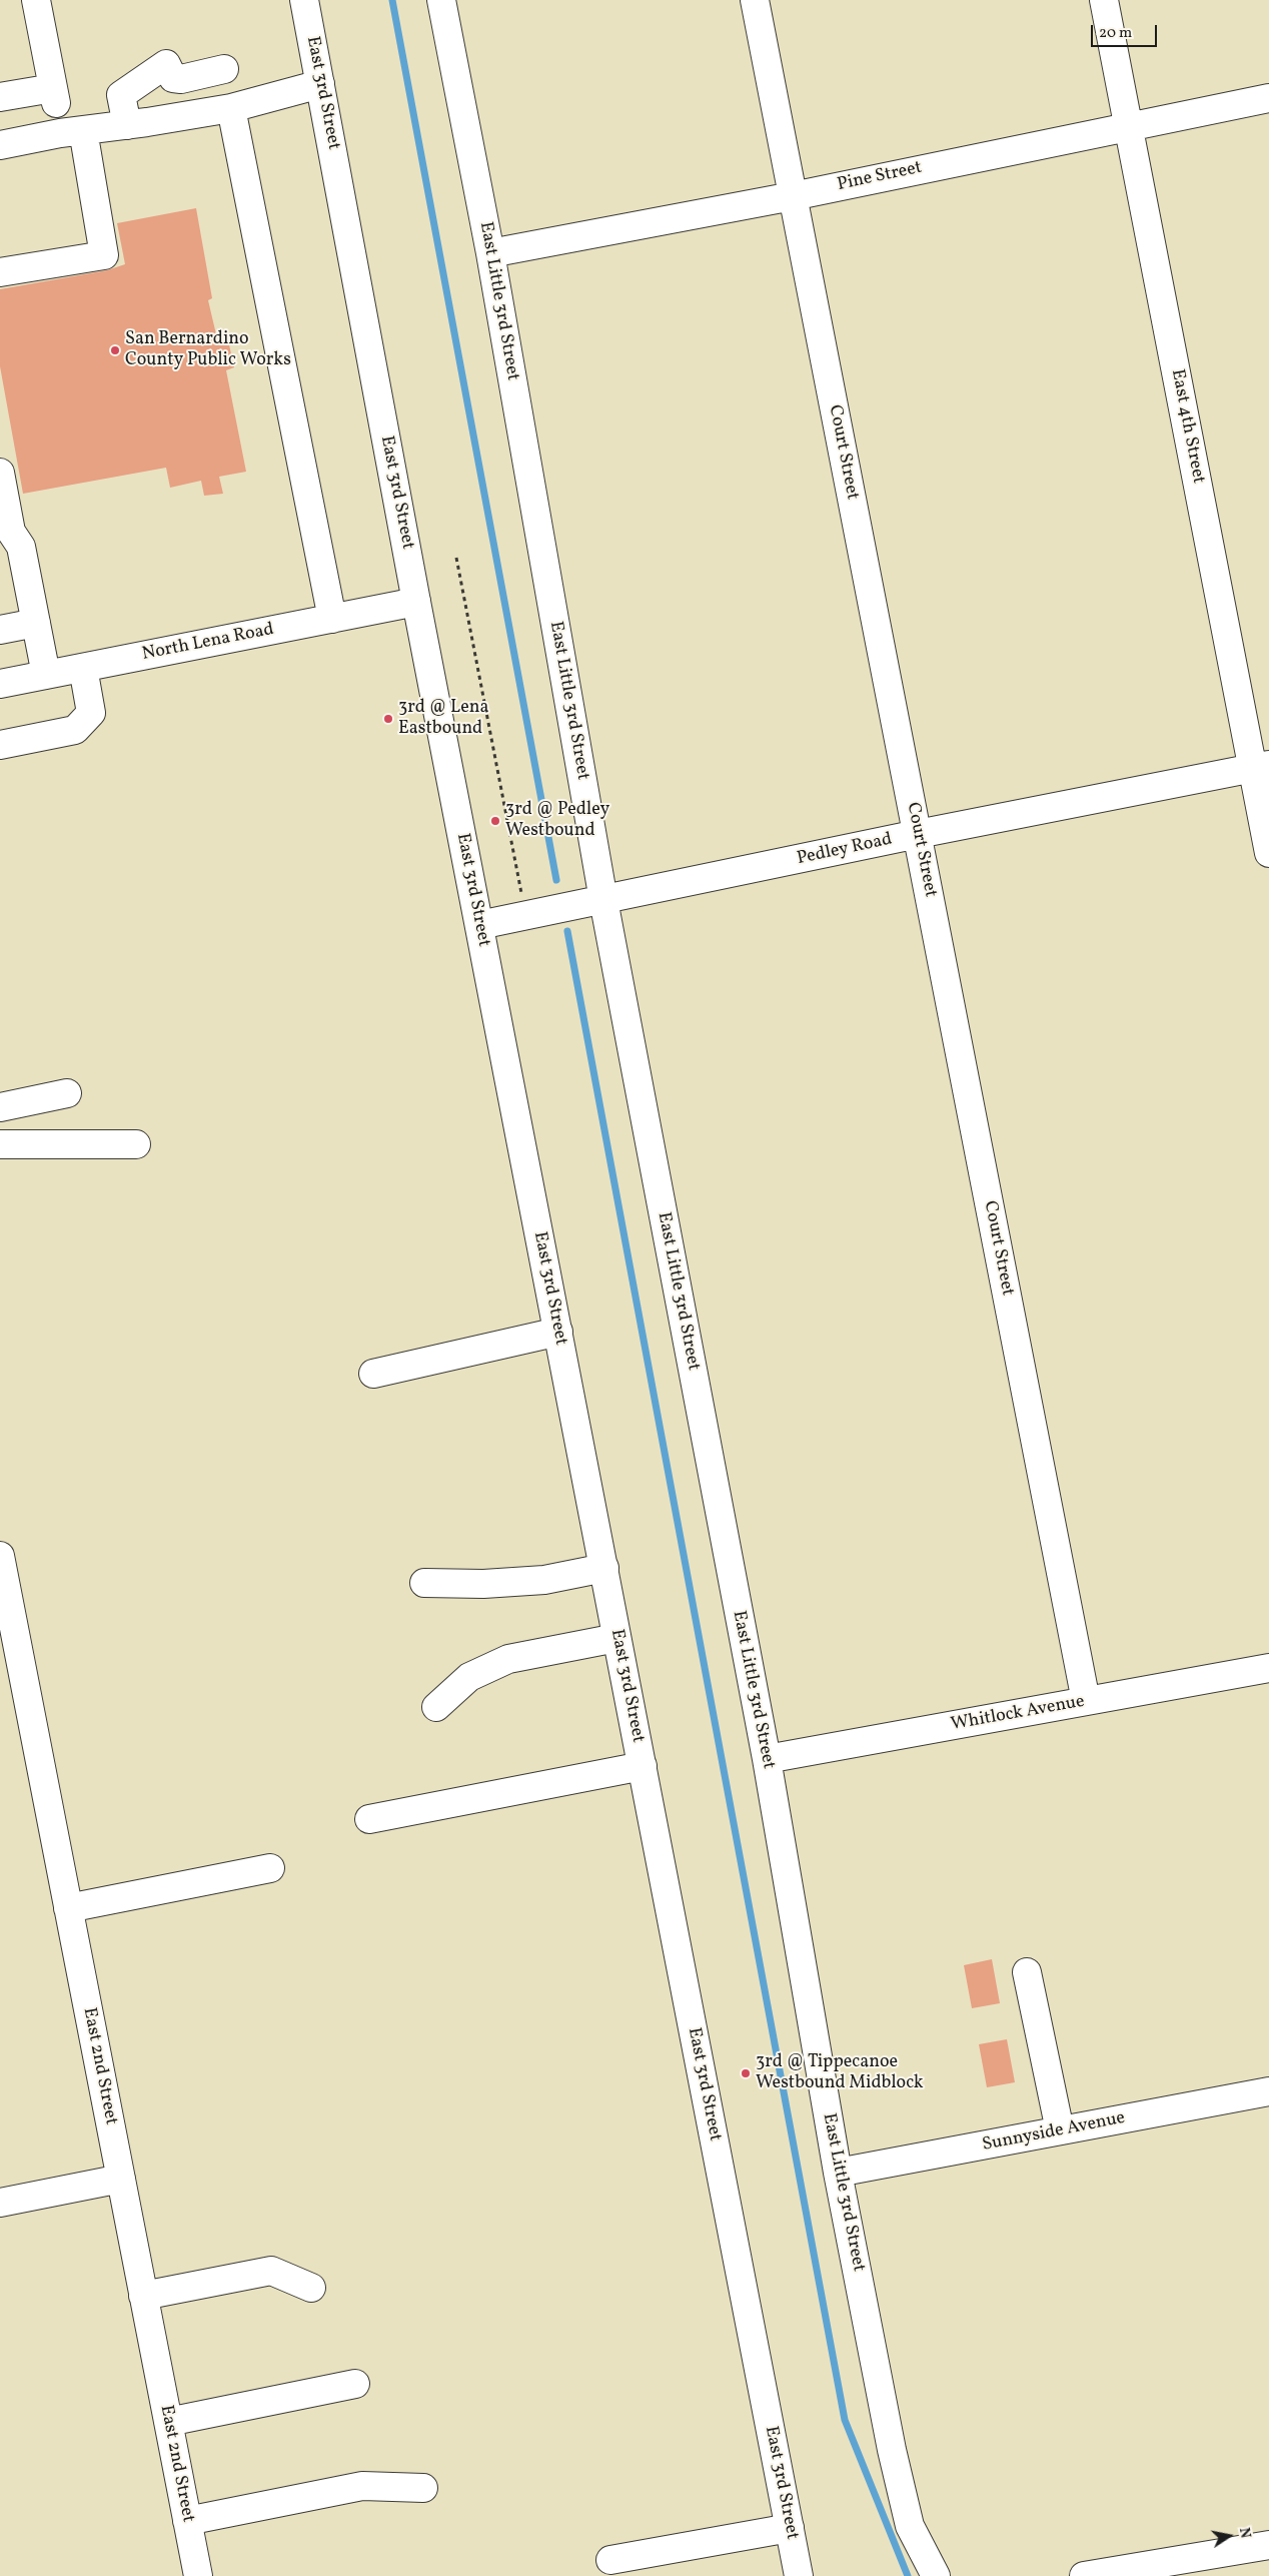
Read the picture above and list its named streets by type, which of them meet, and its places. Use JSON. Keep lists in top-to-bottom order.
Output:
{
  "streets": {
    "street": [
      "East 3rd Street",
      "Pine Street",
      "East Little 3rd Street",
      "East 4th Street",
      "Court Street",
      "North Lena Road",
      "Pedley Road",
      "Whitlock Avenue",
      "East 2nd Street",
      "Sunnyside Avenue"
    ]
  },
  "crossings": [
    ["East 3rd Street", "North Lena Road"],
    ["East 3rd Street", "Pedley Road"],
    ["Pine Street", "East Little 3rd Street"],
    ["Pine Street", "East 4th Street"],
    ["Pine Street", "Court Street"],
    ["East Little 3rd Street", "Pedley Road"],
    ["East Little 3rd Street", "Whitlock Avenue"],
    ["East Little 3rd Street", "Sunnyside Avenue"],
    ["East 4th Street", "Pedley Road"],
    ["Court Street", "Pedley Road"],
    ["Court Street", "Whitlock Avenue"]
  ],
  "places": [
    "San Bernardino County Public Works",
    "3rd @ Lena Eastbound",
    "3rd @ Pedley Westbound",
    "3rd @ Tippecanoe Westbound Midblock"
  ],
  "scale_bar": "20 m",
  "north": "right"
}
